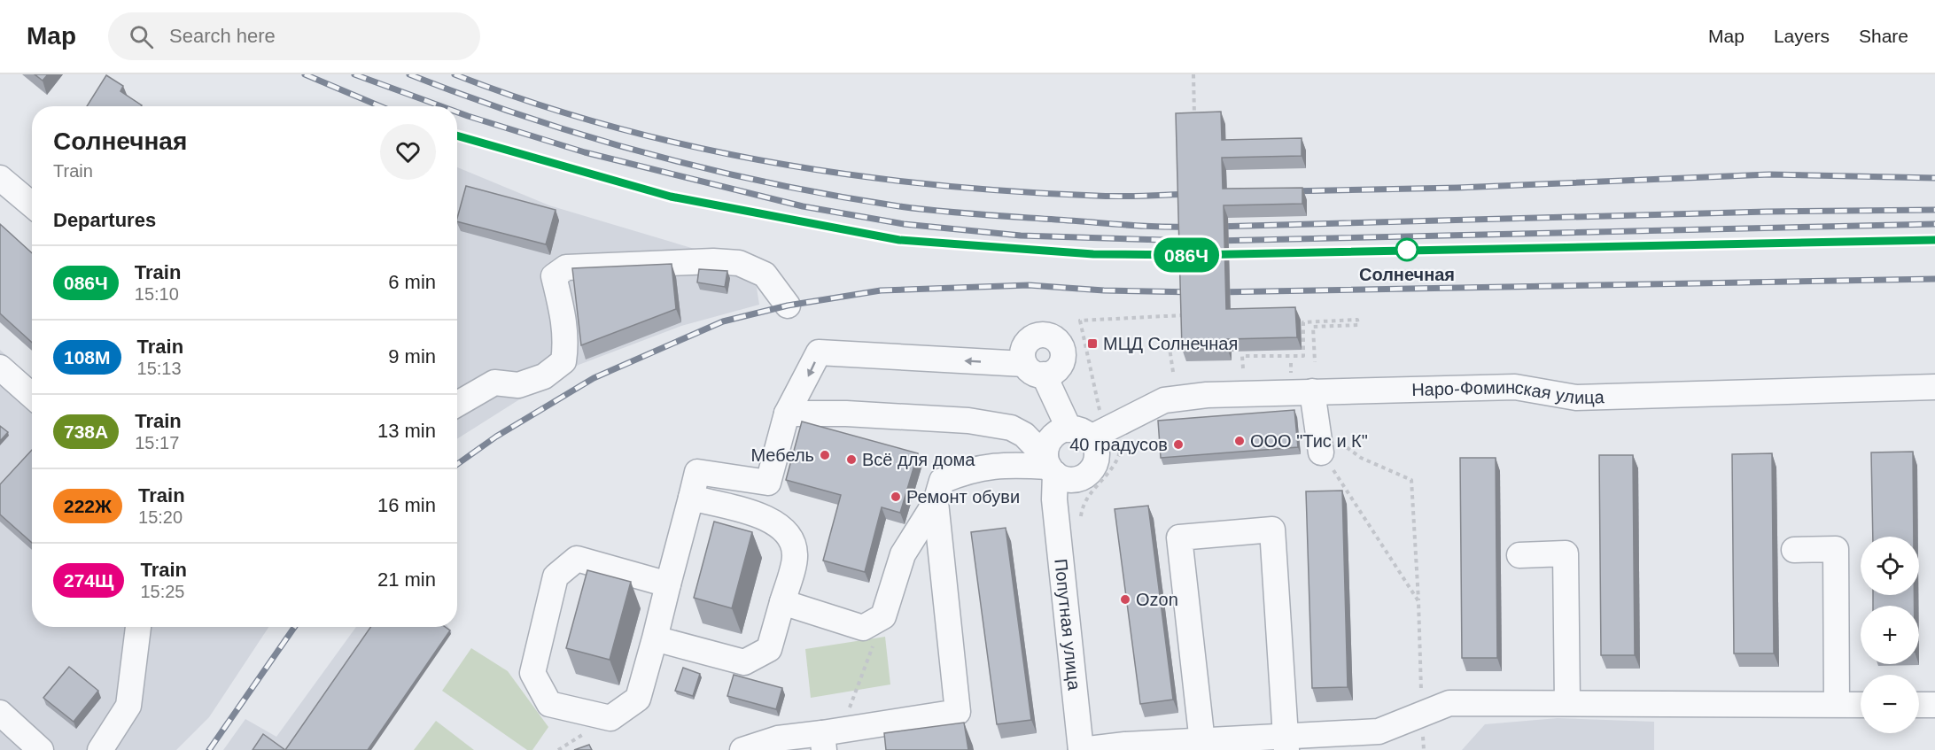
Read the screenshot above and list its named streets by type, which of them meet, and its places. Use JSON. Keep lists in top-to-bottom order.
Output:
{
  "streets": {
    "street": ["Наро-Фоминская улица", "Попутная улица"]
  },
  "crossings": [
    ["Наро-Фоминская улица", "Попутная улица"]
  ],
  "places": {
    "other": [
      "Солнечная",
      "ООО \"Тис и К\"",
      "40 градусов",
      "Мебель",
      "Всё для дома",
      "Ремонт обуви",
      "Ozon"
    ],
    "transit": ["МЦД Солнечная"]
  },
  "page": {
    "header": "Map",
    "search": "Search here",
    "nav": ["Map", "Layers", "Share"],
    "on_map": "086Ч",
    "heading": [
      ["Солнечная", "Train"],
      "Departures"
    ],
    "list": [
      {
        "mark": "086Ч",
        "name": "Train",
        "note": "15:10",
        "value": "6 min"
      },
      {
        "mark": "108М",
        "name": "Train",
        "note": "15:13",
        "value": "9 min"
      },
      {
        "mark": "738А",
        "name": "Train",
        "note": "15:17",
        "value": "13 min"
      },
      {
        "mark": "222Ж",
        "name": "Train",
        "note": "15:20",
        "value": "16 min"
      },
      {
        "mark": "274Щ",
        "name": "Train",
        "note": "15:25",
        "value": "21 min"
      }
    ],
    "map_buttons": ["+", "−"]
  }
}
